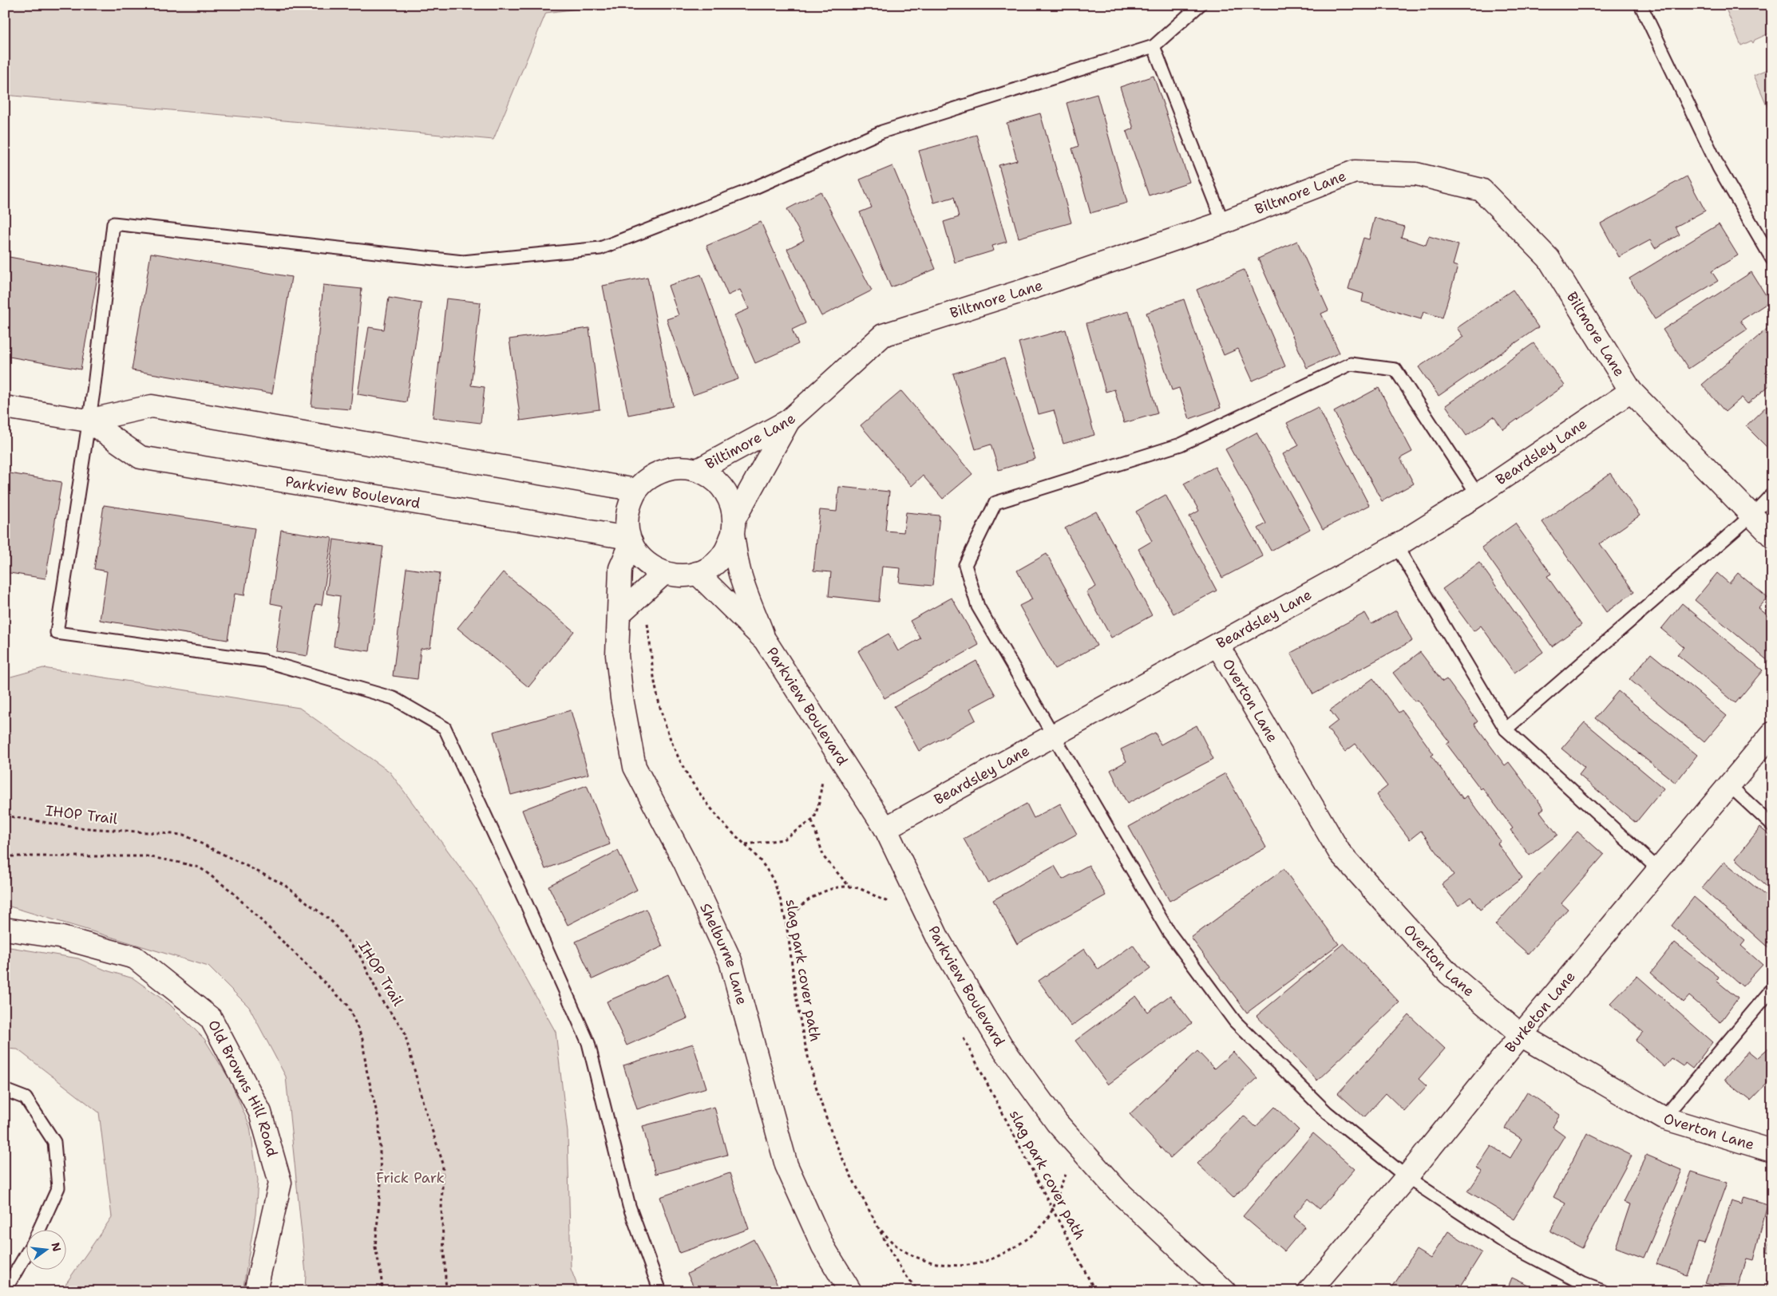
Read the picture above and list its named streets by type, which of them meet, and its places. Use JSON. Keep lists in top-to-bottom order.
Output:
{
  "streets": {
    "street": [
      "Biltmore Lane",
      "Biltimore Lane",
      "Beardsley Lane",
      "Parkview Boulevard",
      "Overton Lane",
      "Shelburne Lane",
      "Burketon Lane",
      "Old Browns Hill Road"
    ],
    "path": ["IHOP Trail", "slag park cover path"]
  },
  "crossings": [
    ["Biltmore Lane", "Biltimore Lane"],
    ["Biltmore Lane", "Beardsley Lane"],
    ["Biltimore Lane", "Parkview Boulevard"],
    ["Biltimore Lane", "Shelburne Lane"],
    ["Beardsley Lane", "Parkview Boulevard"],
    ["Beardsley Lane", "Overton Lane"],
    ["Parkview Boulevard", "Shelburne Lane"],
    ["Overton Lane", "Burketon Lane"]
  ],
  "parks": ["Frick Park"],
  "north": "right"
}
